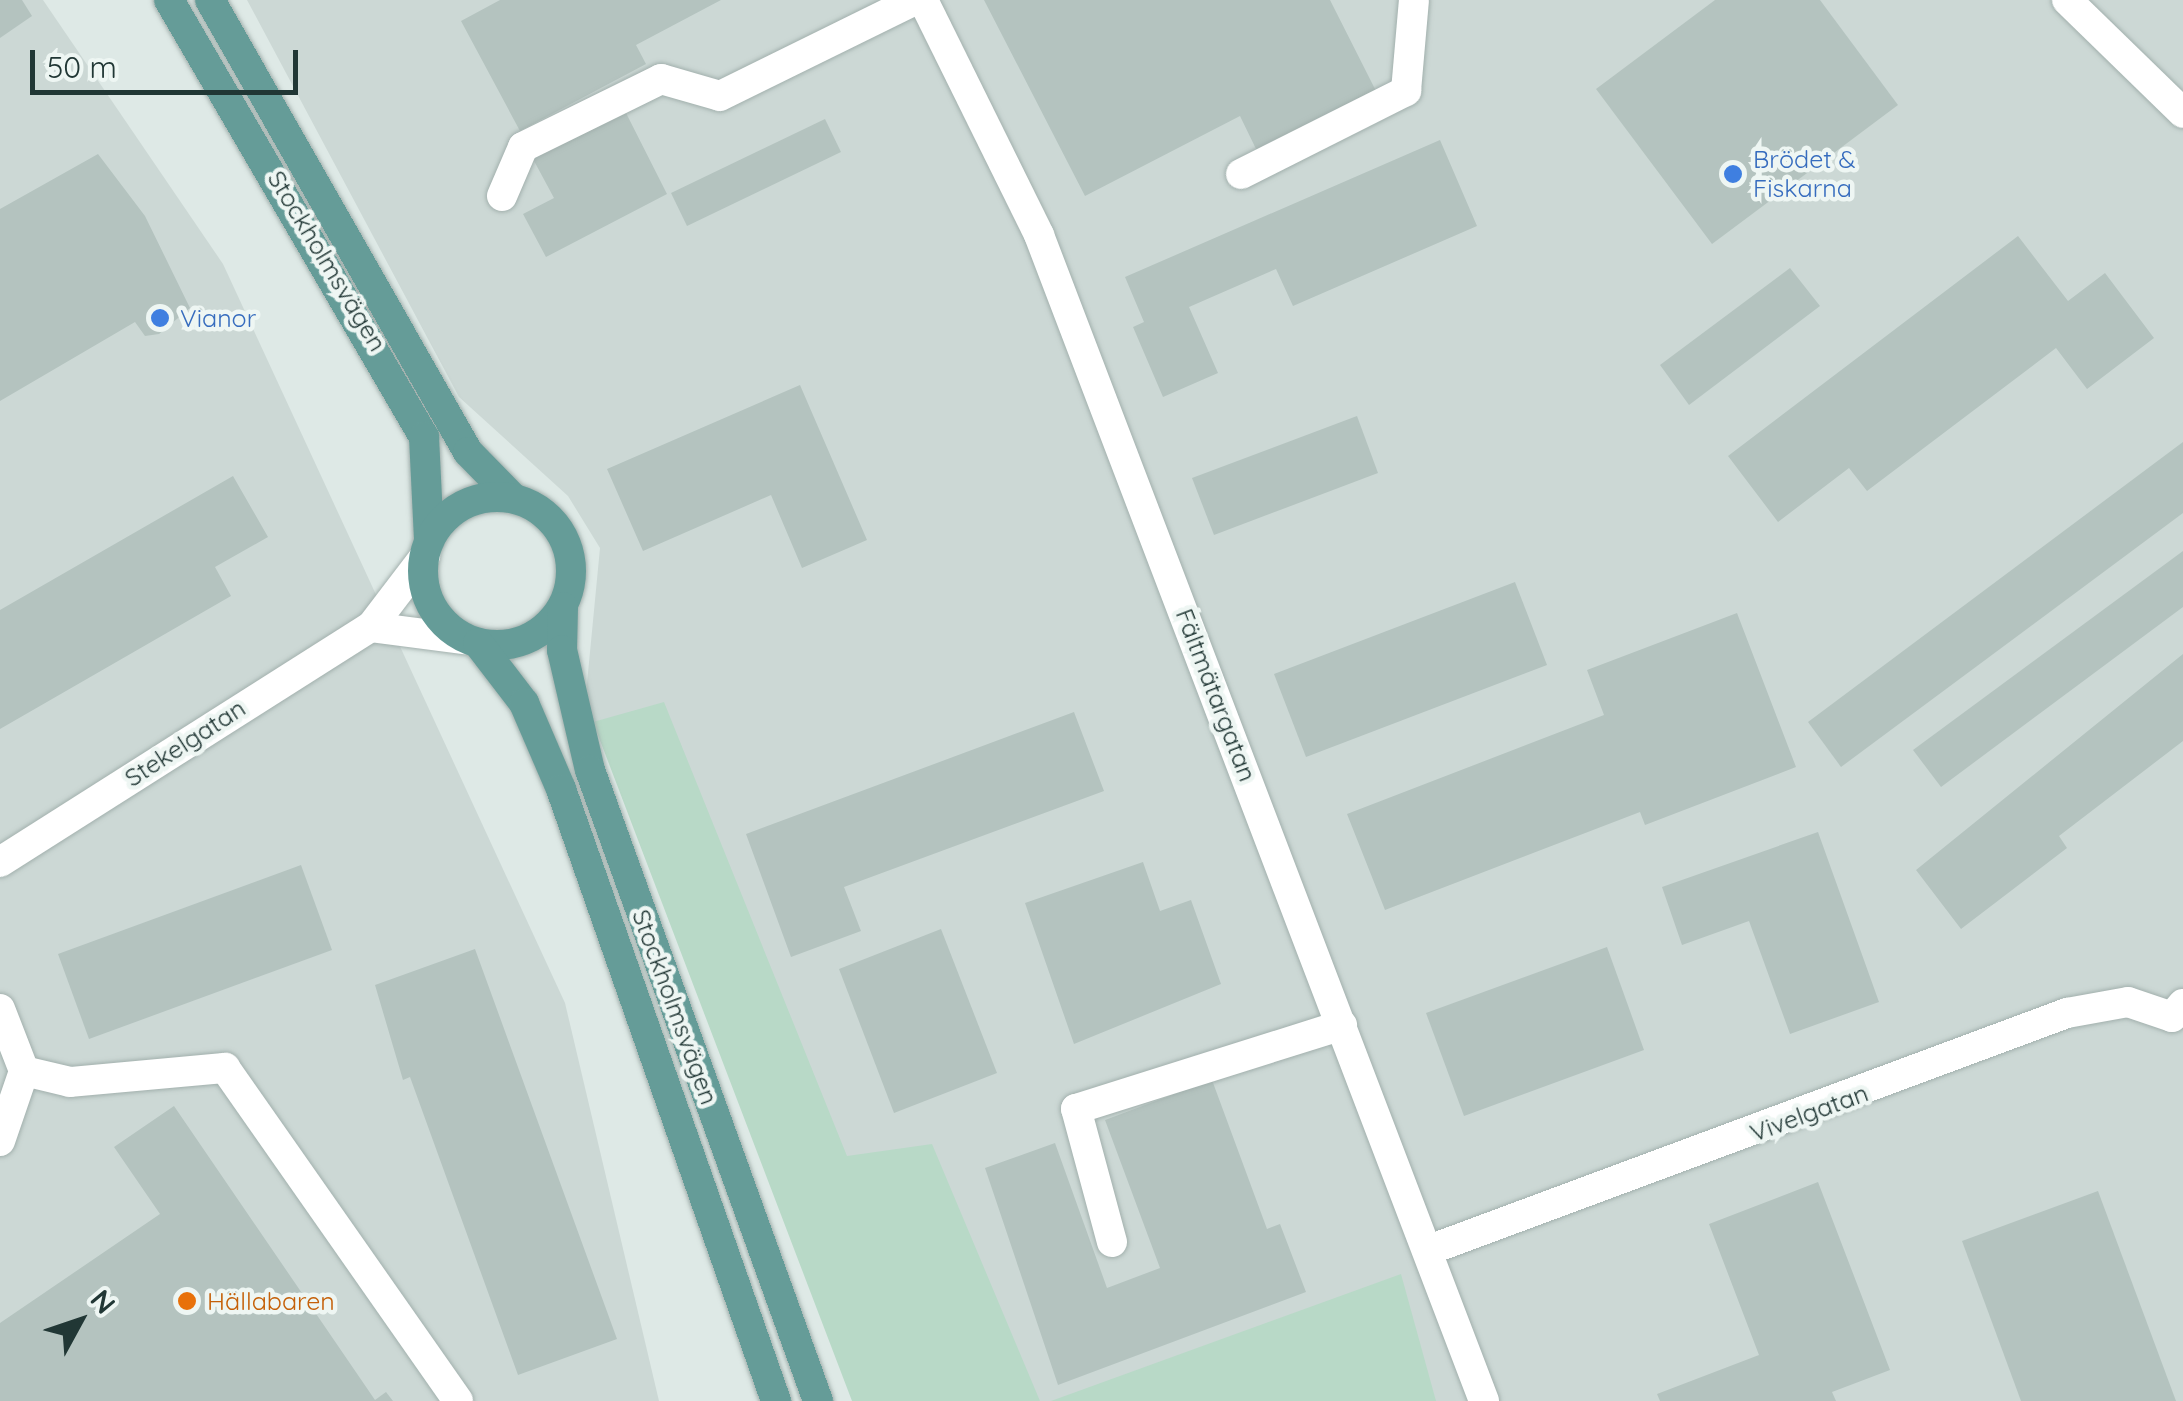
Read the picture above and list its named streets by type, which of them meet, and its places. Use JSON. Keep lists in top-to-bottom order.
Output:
{
  "streets": {
    "main road": ["Stockholmsvägen"],
    "street": ["Fältmätargatan", "Stekelgatan", "Vivelgatan"]
  },
  "crossings": [
    ["Fältmätargatan", "Vivelgatan"]
  ],
  "places": ["Brödet & Fiskarna", "Vianor", "Hällabaren"],
  "scale_bar": "50 m",
  "north": "top right"
}
